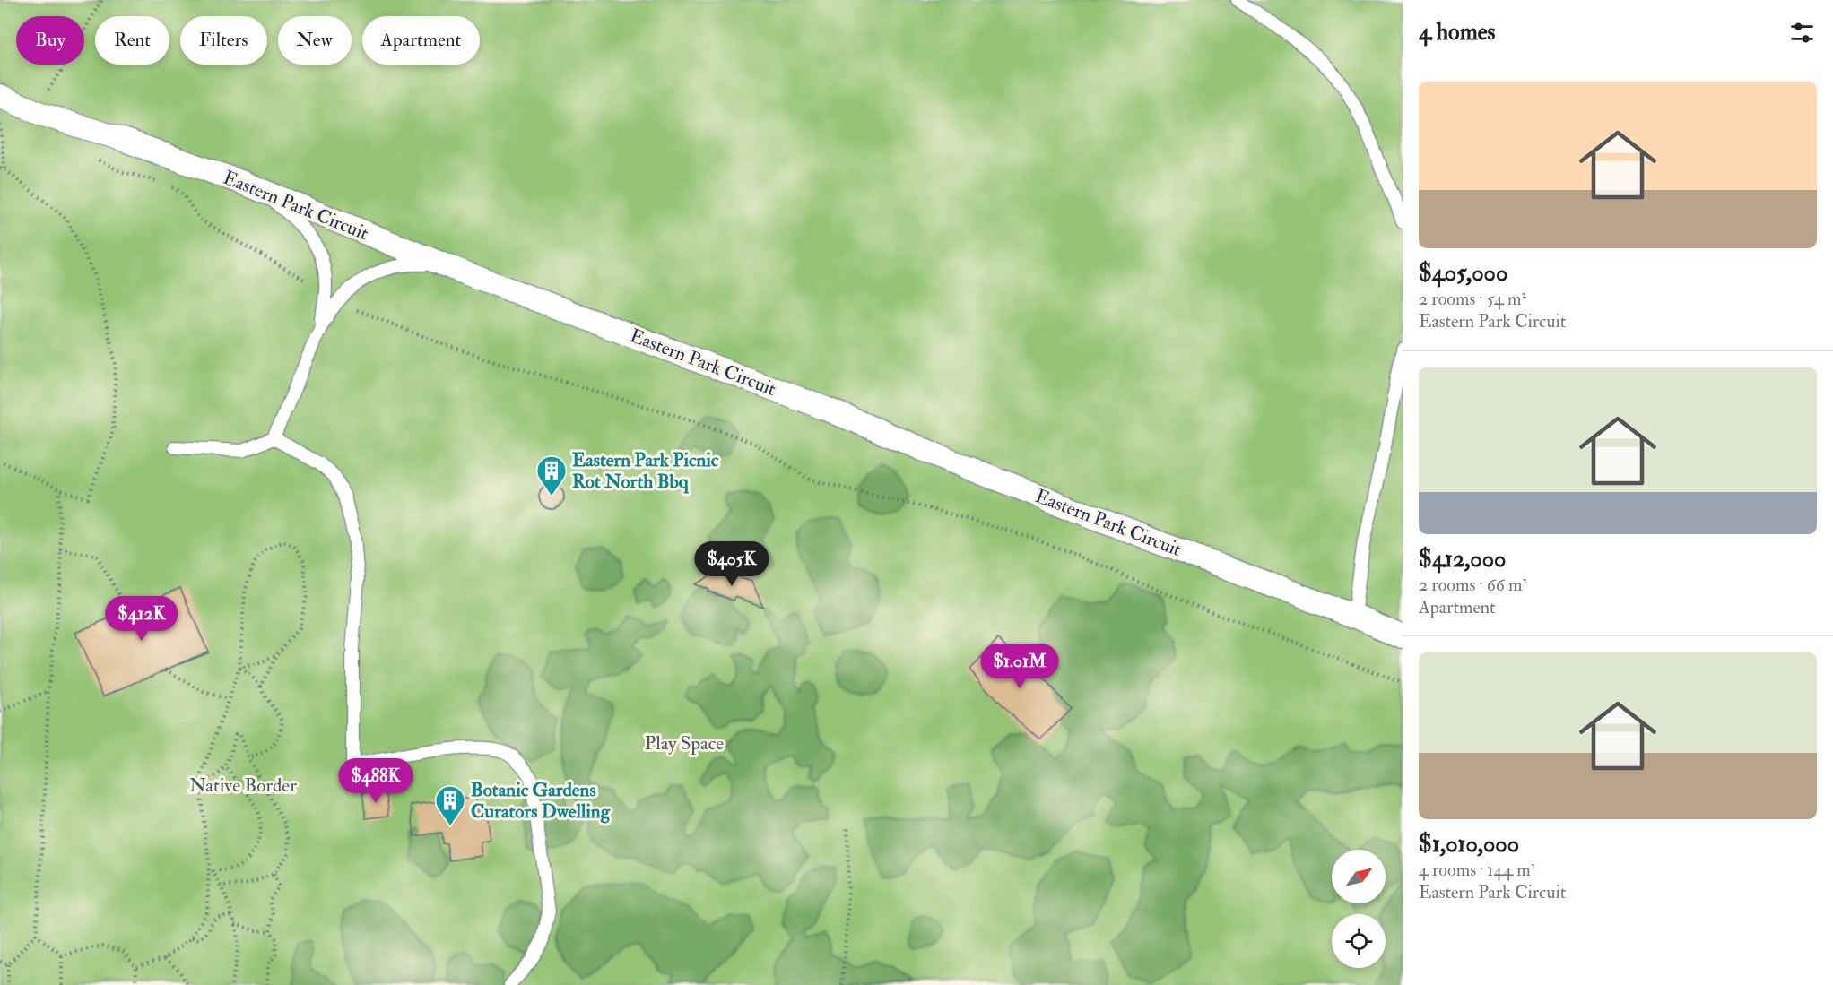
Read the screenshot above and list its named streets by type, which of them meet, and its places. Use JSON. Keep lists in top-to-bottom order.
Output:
{
  "streets": {
    "street": ["Eastern Park Circuit"]
  },
  "parks": ["Play Space", "Native Border"],
  "places": {
    "building": ["Eastern Park Picnic Rot North Bbq", "Botanic Gardens Curators Dwelling"]
  },
  "north": "top right",
  "page": {
    "heading": "4 homes",
    "chip": [
      "Buy",
      "Rent",
      "Filters",
      "New",
      "Apartment"
    ],
    "list": [
      {
        "name": "$405,000",
        "note": "2 rooms · 54 m² · Eastern Park Circuit"
      },
      {
        "name": "$412,000",
        "note": "2 rooms · 66 m² · Apartment"
      },
      {
        "name": "$1,010,000",
        "note": "4 rooms · 144 m² · Eastern Park Circuit"
      }
    ],
    "price": [
      "$405K",
      "$412K",
      "$1.01M",
      "$488K"
    ]
  }
}
